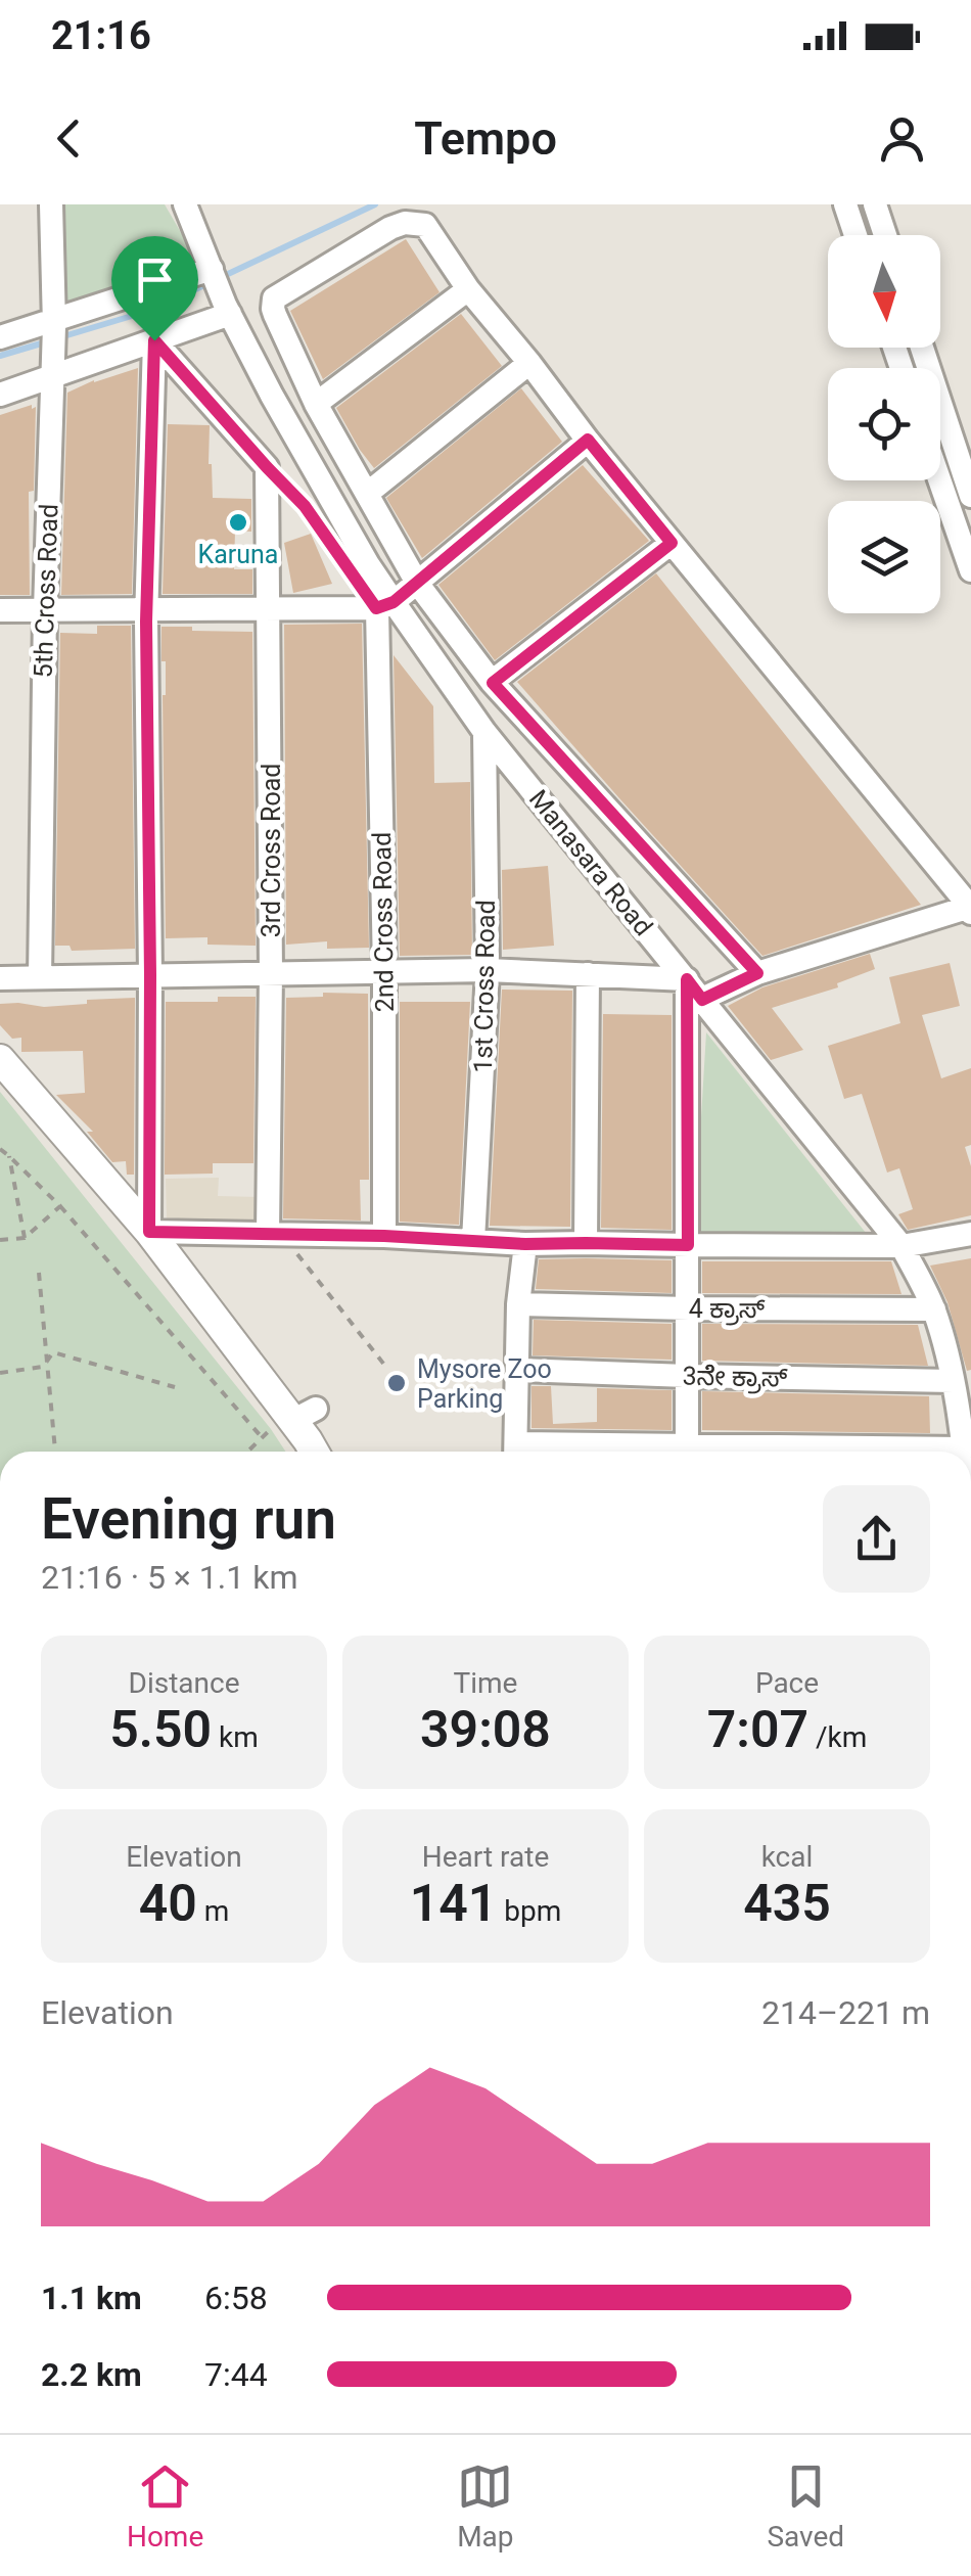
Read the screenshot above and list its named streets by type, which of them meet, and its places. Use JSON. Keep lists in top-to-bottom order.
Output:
{
  "streets": {
    "street": [
      "5th Cross Road",
      "3rd Cross Road",
      "Manasara Road",
      "2nd Cross Road",
      "1st Cross Road",
      "4 ಕ್ರಾಸ್",
      "3ನೆೇ ಕ್ರಾಸ್"
    ]
  },
  "crossings": [
    ["Manasara Road", "2nd Cross Road"],
    ["Manasara Road", "1st Cross Road"],
    ["Manasara Road", "4 ಕ್ರಾಸ್"],
    ["Manasara Road", "3ನೆೇ ಕ್ರಾಸ್"]
  ],
  "places": ["Karuna", "Mysore Zoo Parking"],
  "north": "bottom",
  "page": {
    "status": "21:16",
    "header": "Tempo",
    "heading": ["Evening run", "21:16 · 5 × 1.1 km"],
    "stats": [
      ["Distance", "5.50 km"],
      ["Time", "39:08"],
      ["Pace", "7:07 /km"],
      ["Elevation", "40 m"],
      ["Heart rate", "141 bpm"],
      ["kcal", "435"]
    ],
    "chart": ["Elevation", "214–221 m"],
    "list": [
      {
        "name": "1.1 km",
        "note": "6:58"
      },
      {
        "name": "2.2 km",
        "note": "7:44"
      }
    ],
    "tabs": ["Home", "Map", "Saved"]
  }
}
